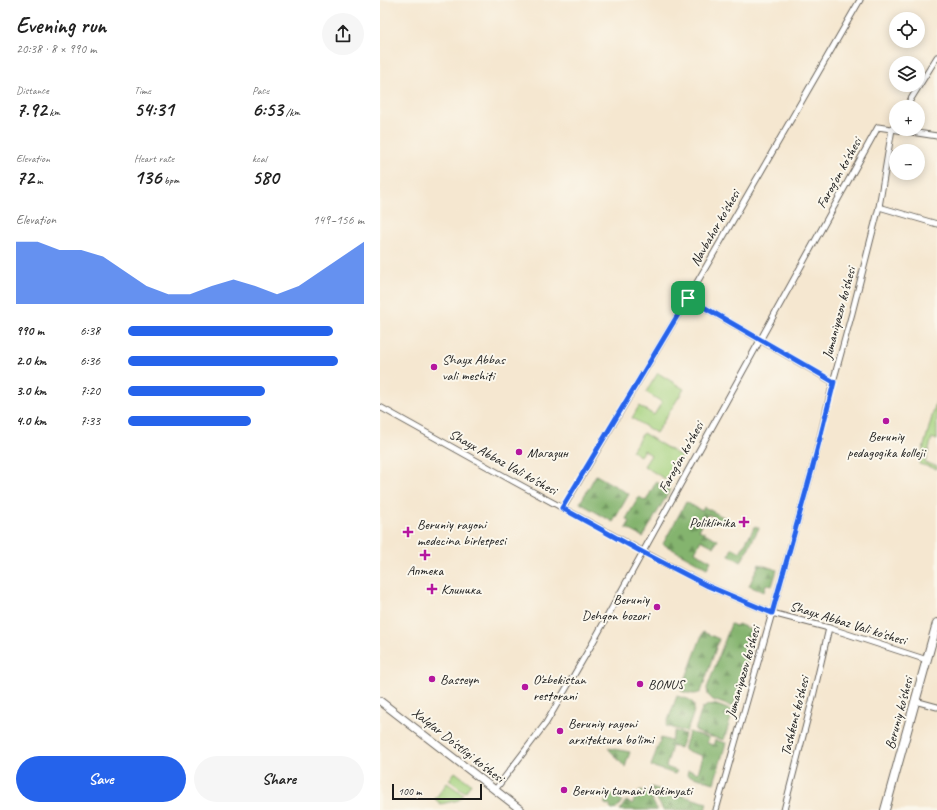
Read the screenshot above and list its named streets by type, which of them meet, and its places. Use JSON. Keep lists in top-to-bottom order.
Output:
{
  "streets": {
    "main road": ["Beruniy ko'shesi"],
    "street": [
      "Farog'on ko'shesi",
      "Navbahor ko'shesi",
      "Jumaniyazov ko'shesi",
      "Shayx Abbaz Vali ko'shesi",
      "Tashkent ko'shesi",
      "Xalqlar Do'stligi ko'shesi"
    ]
  },
  "crossings": [
    ["Farog'on ko'shesi", "Shayx Abbaz Vali ko'shesi"],
    ["Farog'on ko'shesi", "Xalqlar Do'stligi ko'shesi"],
    ["Navbahor ko'shesi", "Shayx Abbaz Vali ko'shesi"],
    ["Jumaniyazov ko'shesi", "Shayx Abbaz Vali ko'shesi"],
    ["Shayx Abbaz Vali ko'shesi", "Beruniy ko'shesi"],
    ["Shayx Abbaz Vali ko'shesi", "Tashkent ko'shesi"]
  ],
  "places": {
    "other": [
      "Shayx Abbas vali meshiti",
      "Beruniy pedagogika kolleji",
      "Магазин",
      "Beruniy Dehqon bozori",
      "Basseyn",
      "BONUS",
      "O'zbekistan restorani",
      "Beruniy rayoni arxitektura bo'limi",
      "Beruniy tumani hokimyati"
    ],
    "health": [
      "Poliklinika",
      "Beruniy rayoni medecina birlespesi",
      "Аптека",
      "Клиника"
    ]
  },
  "scale_bar": "100 m",
  "page": {
    "heading": ["Evening run", "20:38 · 8 × 990 m"],
    "map_buttons": ["+", "−"],
    "stats": [
      ["Distance", "7.92 km"],
      ["Time", "54:31"],
      ["Pace", "6:53 /km"],
      ["Elevation", "72 m"],
      ["Heart rate", "136 bpm"],
      ["kcal", "580"]
    ],
    "chart": ["Elevation", "149–156 m"],
    "list": [
      {
        "name": "990 m",
        "note": "6:38"
      },
      {
        "name": "2.0 km",
        "note": "6:36"
      },
      {
        "name": "3.0 km",
        "note": "7:20"
      },
      {
        "name": "4.0 km",
        "note": "7:33"
      }
    ],
    "buttons": ["Save", "Share"],
    "scale": "100 m"
  }
}
